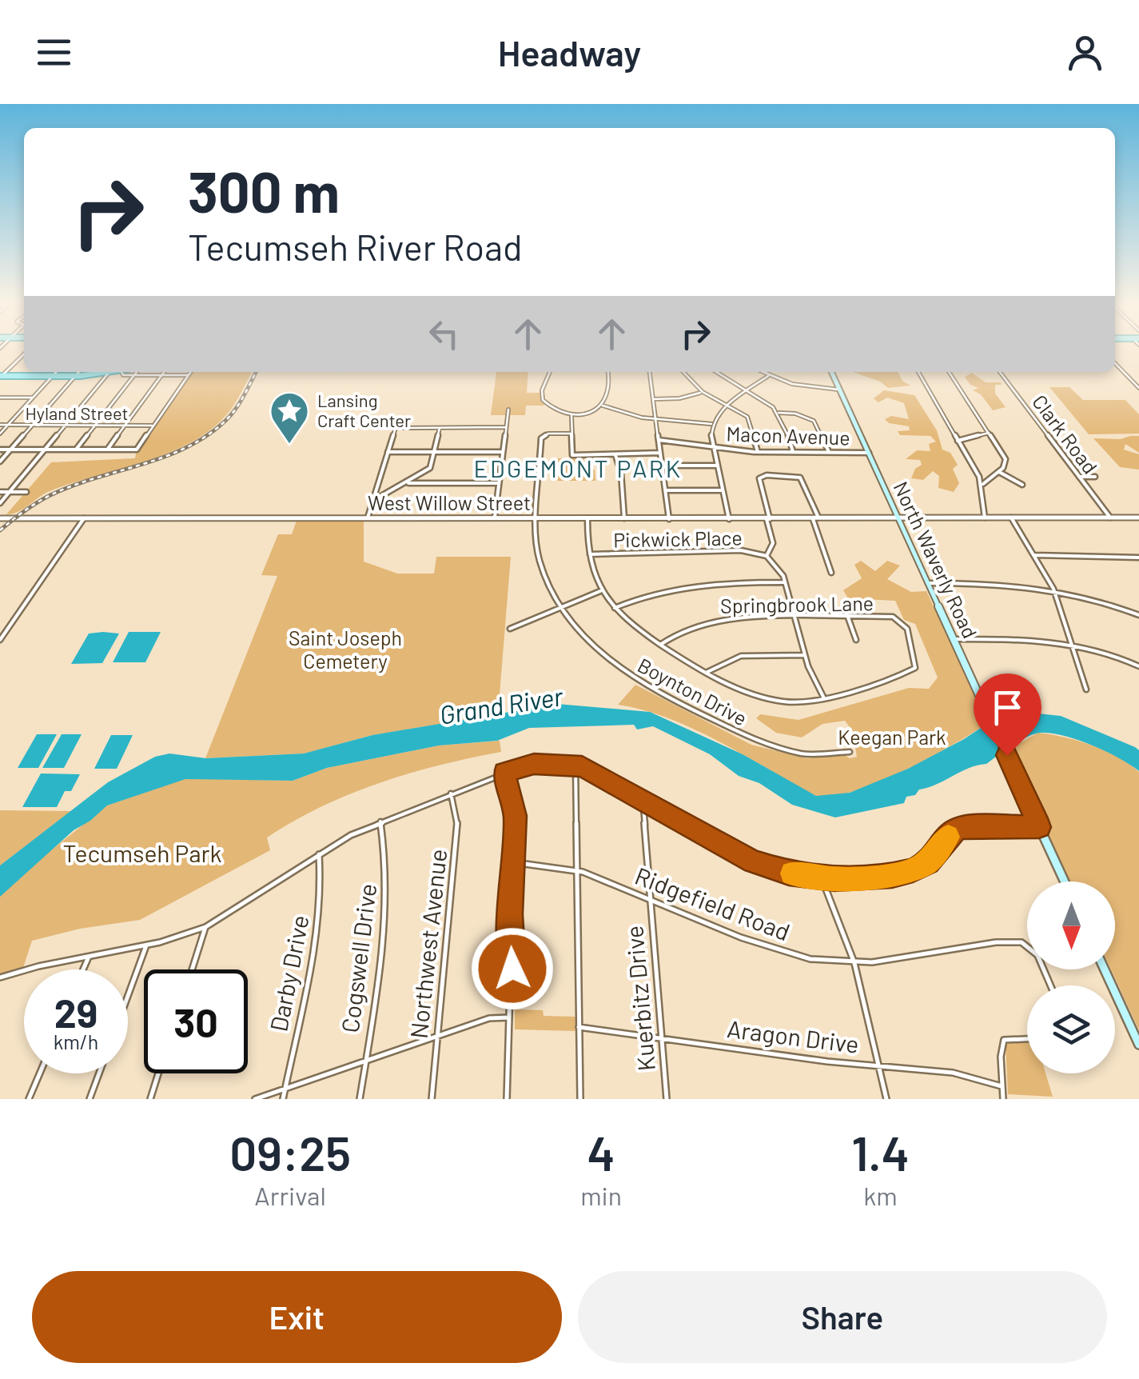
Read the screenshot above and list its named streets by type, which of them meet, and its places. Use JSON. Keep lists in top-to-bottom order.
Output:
{
  "streets": {
    "main road": ["North Waverly Road"],
    "street": [
      "Hyland Street",
      "Clark Road",
      "Macon Avenue",
      "West Willow Street",
      "Pickwick Place",
      "Springbrook Lane",
      "Boynton Drive",
      "Ridgefield Road",
      "Northwest Avenue",
      "Cogswell Drive",
      "Darby Drive",
      "Kuerbitz Drive",
      "Aragon Drive"
    ]
  },
  "crossings": [
    ["Clark Road", "West Willow Street"],
    ["Macon Avenue", "North Waverly Road"],
    ["West Willow Street", "North Waverly Road"],
    ["West Willow Street", "Boynton Drive"],
    ["Ridgefield Road", "Kuerbitz Drive"],
    ["Kuerbitz Drive", "Aragon Drive"]
  ],
  "districts": ["EDGEMONT PARK"],
  "water": ["Grand River"],
  "parks": ["Saint Joseph Cemetery", "Keegan Park", "Tecumseh Park"],
  "places": {
    "place": ["Lansing Craft Center"]
  },
  "north": "bottom",
  "page": {
    "header": "Headway",
    "turn": ["300 m", "Tecumseh River Road"],
    "speed": "29 km/h",
    "limit": "30",
    "eta": [
      "09:25",
      "Arrival",
      "4",
      "min",
      "1.4",
      "km"
    ],
    "buttons": ["Exit", "Share"]
  }
}
